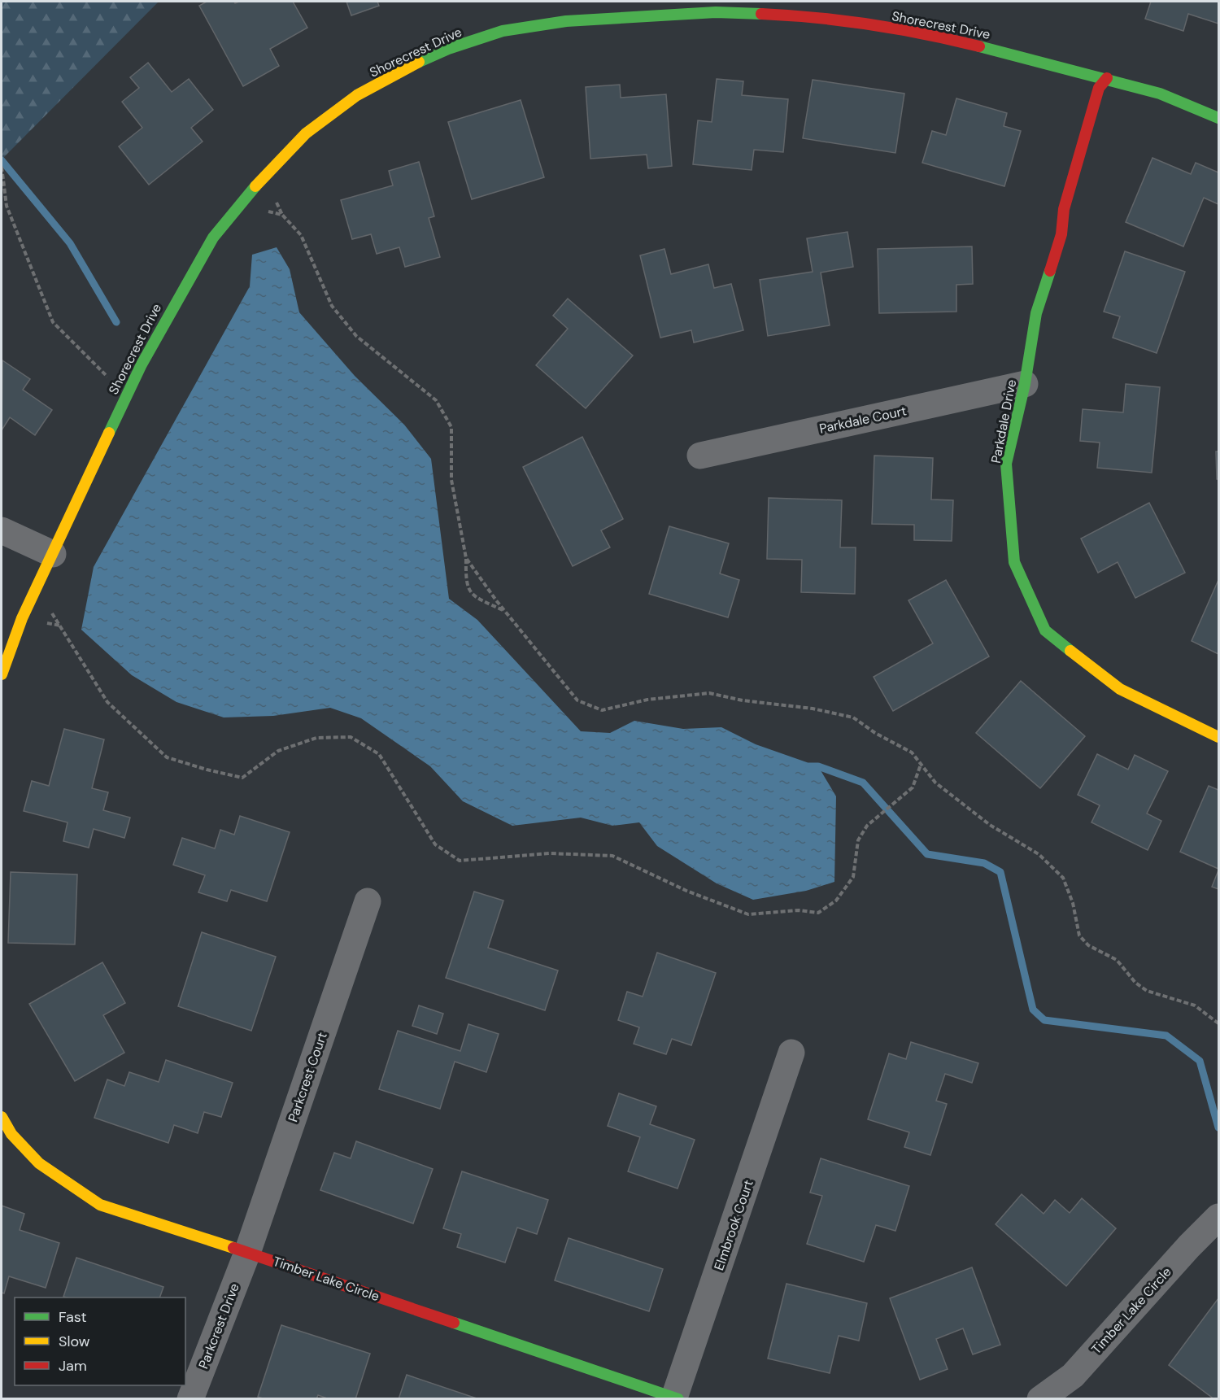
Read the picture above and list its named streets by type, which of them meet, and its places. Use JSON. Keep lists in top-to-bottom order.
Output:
{
  "streets": {
    "street": [
      "Shorecrest Drive",
      "Parkdale Court",
      "Parkdale Drive",
      "Parkcrest Court",
      "Elmbrook Court",
      "Timber Lake Circle",
      "Parkcrest Drive"
    ]
  },
  "crossings": [
    ["Shorecrest Drive", "Parkdale Drive"],
    ["Parkdale Court", "Parkdale Drive"],
    ["Parkcrest Court", "Timber Lake Circle"],
    ["Parkcrest Court", "Parkcrest Drive"],
    ["Elmbrook Court", "Timber Lake Circle"],
    ["Timber Lake Circle", "Parkcrest Drive"]
  ],
  "legend": ["Fast", "Slow", "Jam"]
}
